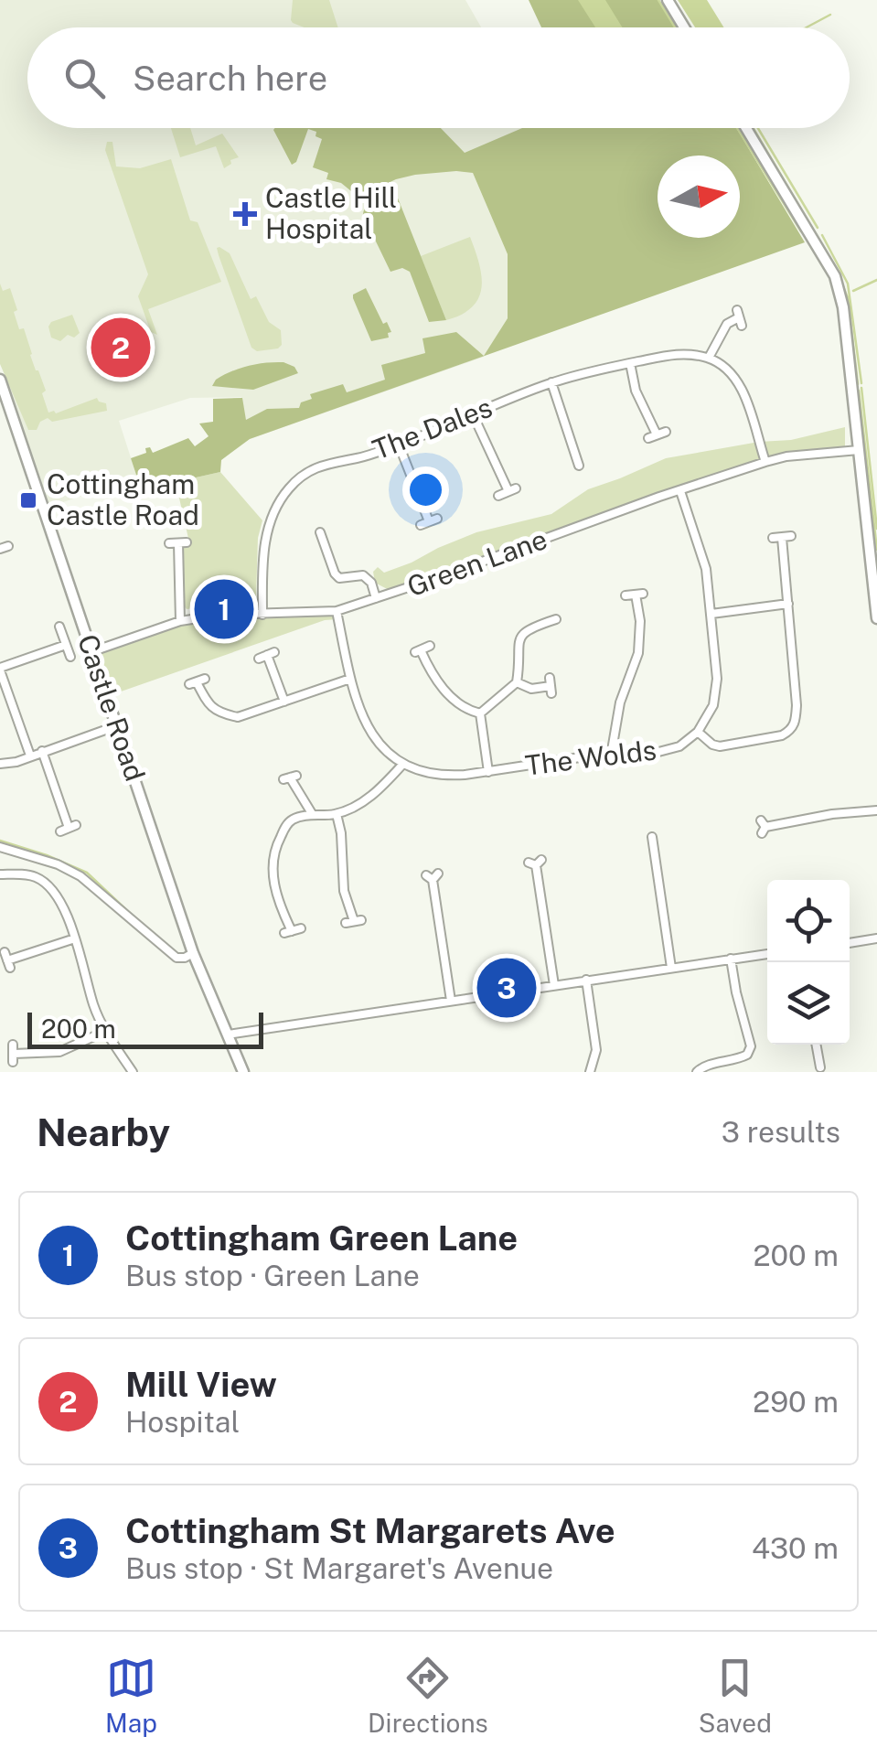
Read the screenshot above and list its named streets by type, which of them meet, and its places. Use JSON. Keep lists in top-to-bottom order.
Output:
{
  "streets": {
    "street": [
      "The Dales",
      "Green Lane",
      "Castle Road",
      "The Wolds"
    ]
  },
  "crossings": [
    ["The Dales", "Green Lane"],
    ["Green Lane", "Castle Road"]
  ],
  "places": {
    "health": ["Castle Hill Hospital"],
    "transit": ["Cottingham Castle Road"]
  },
  "scale_bar": "200 m",
  "north": "right",
  "page": {
    "search": "Search here",
    "pins": ["2", "1", "3"],
    "scale": "200 m",
    "heading": ["Nearby", "3 results"],
    "list": [
      {
        "mark": "1",
        "name": "Cottingham Green Lane",
        "note": "Bus stop · Green Lane",
        "value": "200 m"
      },
      {
        "mark": "2",
        "name": "Mill View",
        "note": "Hospital",
        "value": "290 m"
      },
      {
        "mark": "3",
        "name": "Cottingham St Margarets Ave",
        "note": "Bus stop · St Margaret's Avenue",
        "value": "430 m"
      }
    ],
    "nav": ["Map", "Directions", "Saved"]
  }
}
